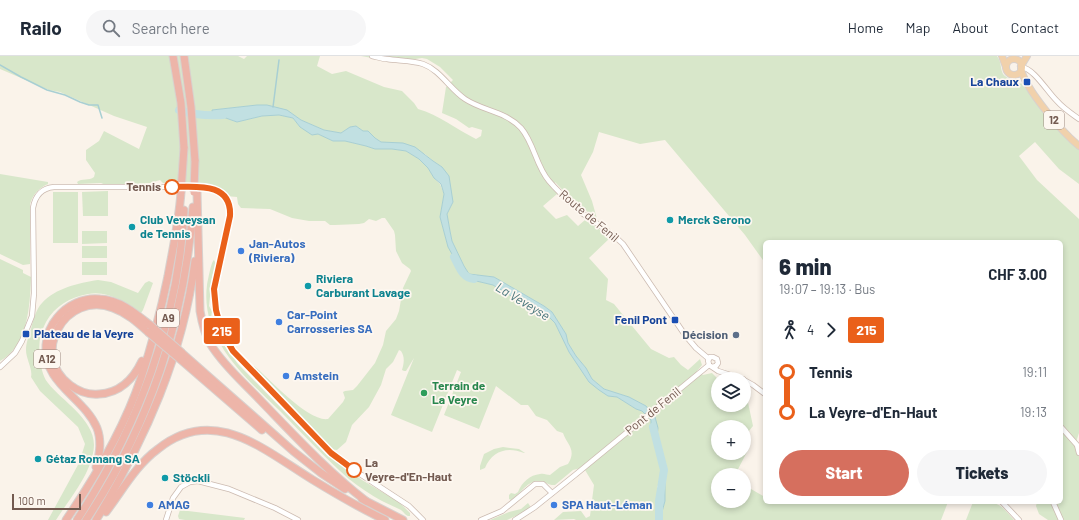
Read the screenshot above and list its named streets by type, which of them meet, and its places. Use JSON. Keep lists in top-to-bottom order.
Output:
{
  "streets": {
    "highway": ["A9", "A12"],
    "main road": ["12"],
    "street": ["Route de Fenil", "Pont de Fenil"]
  },
  "crossings": [
    ["Route de Fenil", "Pont de Fenil"],
    ["A9", "A12"]
  ],
  "water": ["La Veveyse"],
  "places": {
    "transit": ["La Chaux", "Fenil Pont", "Plateau de la Veyre"],
    "other": [
      "Tennis",
      "Merck Serono",
      "Club Veveysan de Tennis",
      "Jan-Autos (Riviera)",
      "Riviera Carburant Lavage",
      "Car-Point Carrosseries SA",
      "Décision",
      "Amstein",
      "Terrain de La Veyre",
      "Gétaz Romang SA",
      "La Veyre-d'En-Haut",
      "Stöckli",
      "AMAG",
      "SPA Haut-Léman"
    ]
  },
  "lines": ["bus line 215"],
  "scale_bar": "100 m",
  "page": {
    "header": "Railo",
    "search": "Search here",
    "nav": [
      "Home",
      "Map",
      "About",
      "Contact"
    ],
    "on_map": "215",
    "heading": ["6 min", "19:07 – 19:13 · Bus", "CHF 3.00"],
    "legs": ["4", "215"],
    "list": [
      {
        "name": "Tennis",
        "value": "19:11"
      },
      {
        "name": "La Veyre-d'En-Haut",
        "value": "19:13"
      }
    ],
    "map_buttons": ["+", "−"],
    "buttons": ["Start", "Tickets"],
    "scale": "100 m"
  }
}
